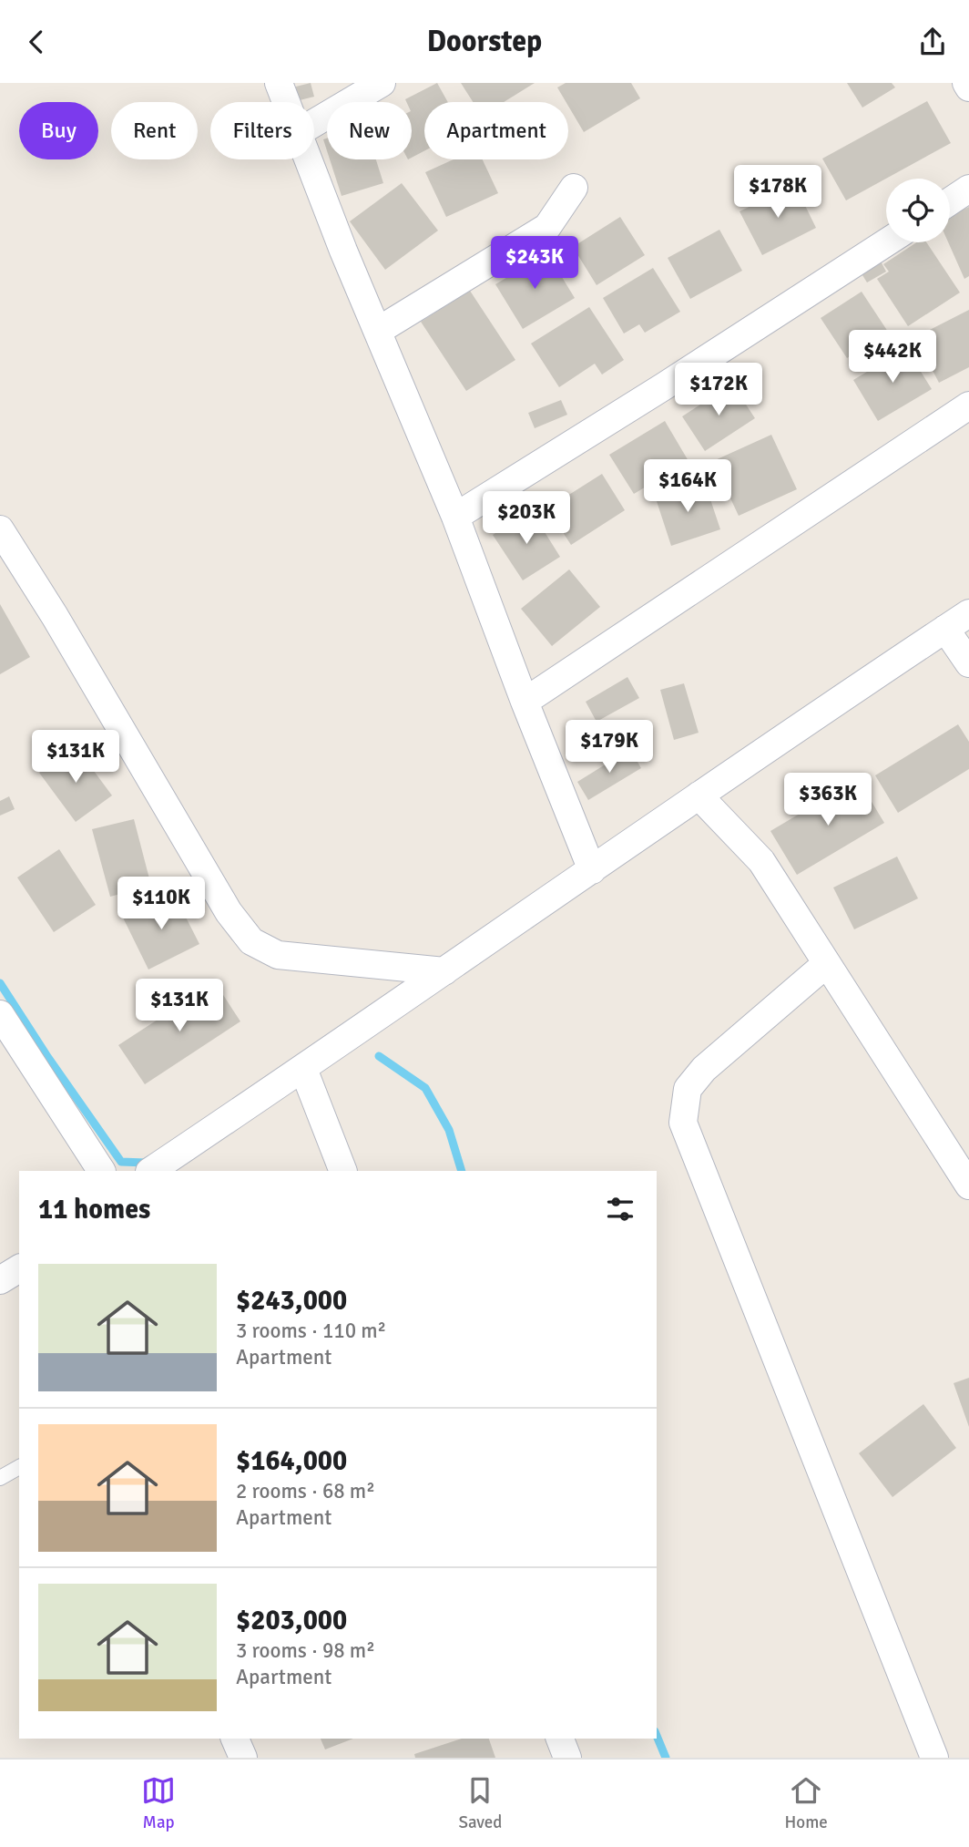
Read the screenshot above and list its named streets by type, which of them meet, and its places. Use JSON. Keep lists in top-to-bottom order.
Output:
{
  "page": {
    "header": "Doorstep",
    "chip": [
      "Buy",
      "Rent",
      "Filters",
      "New",
      "Apartment"
    ],
    "price": [
      "$178K",
      "$243K",
      "$442K",
      "$172K",
      "$164K",
      "$203K",
      "$179K",
      "$131K",
      "$363K",
      "$110K",
      "$131K"
    ],
    "heading": "11 homes",
    "list": [
      {
        "name": "$243,000",
        "note": "3 rooms · 110 m² · Apartment"
      },
      {
        "name": "$164,000",
        "note": "2 rooms · 68 m² · Apartment"
      },
      {
        "name": "$203,000",
        "note": "3 rooms · 98 m² · Apartment"
      }
    ],
    "tabs": ["Map", "Saved", "Home"]
  }
}
